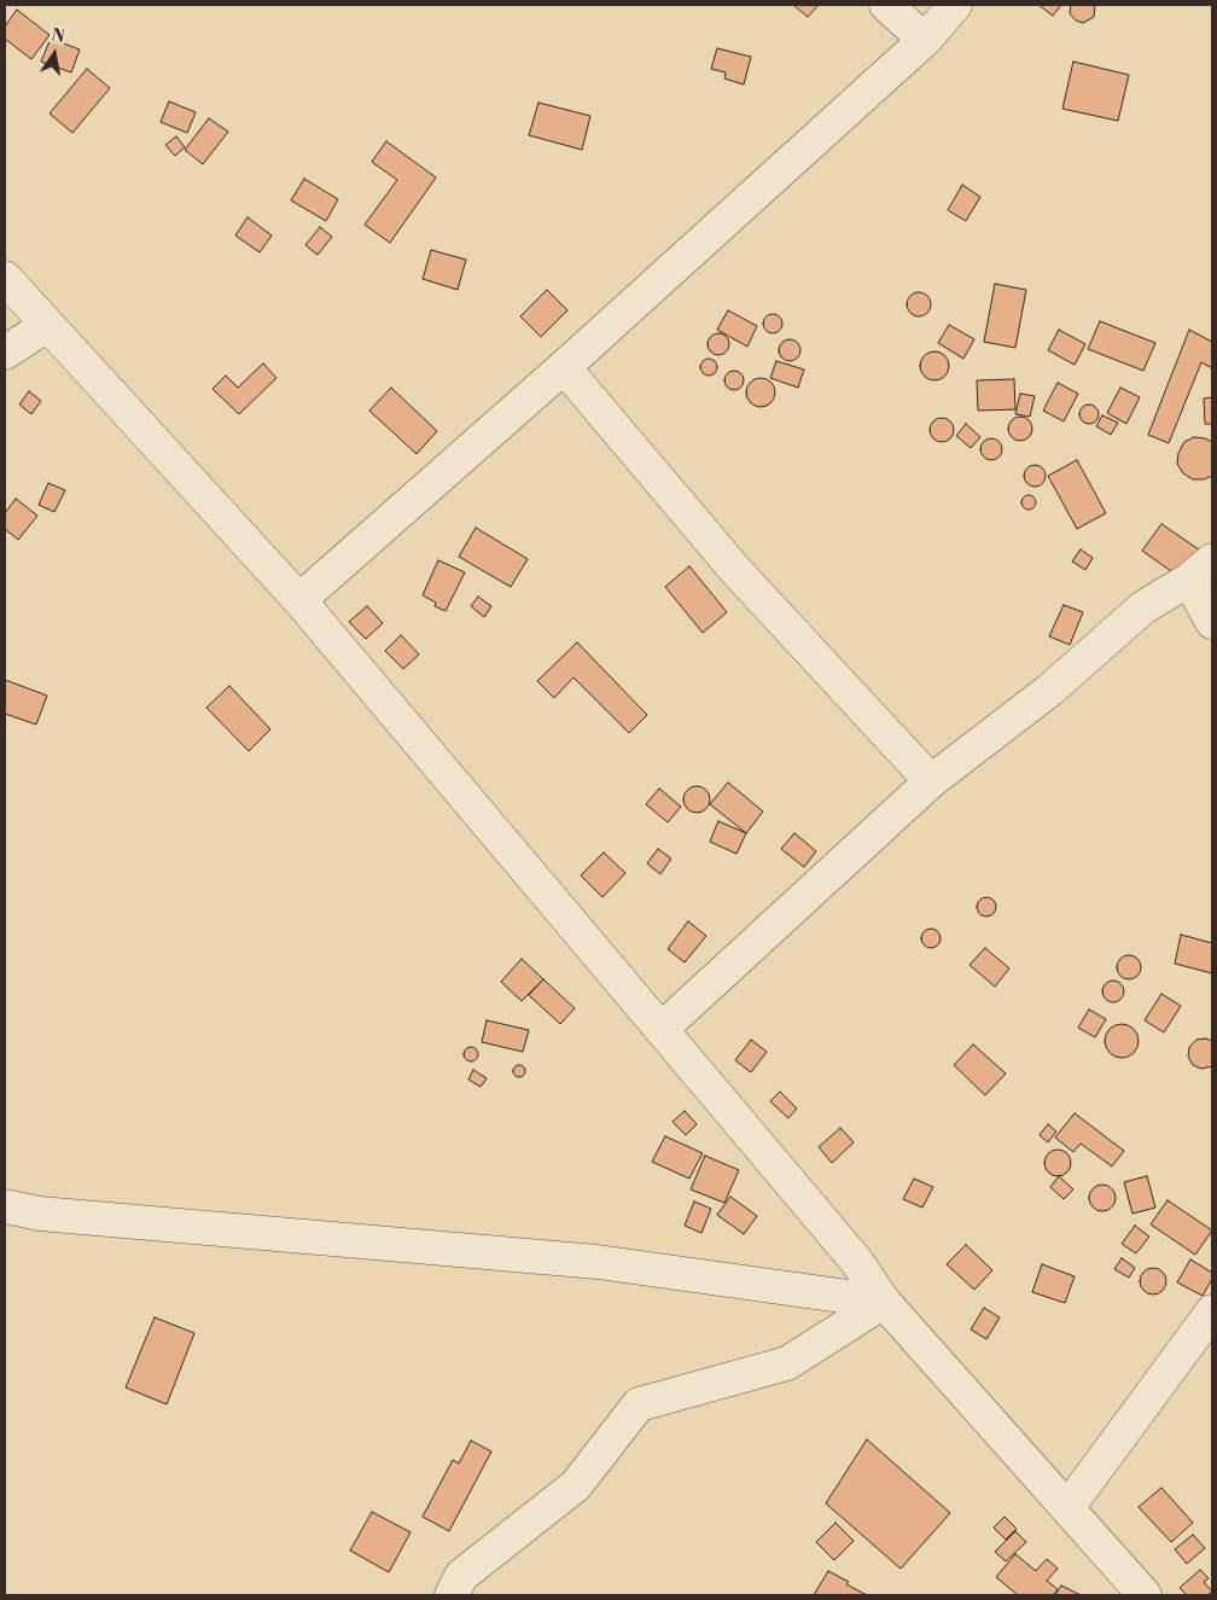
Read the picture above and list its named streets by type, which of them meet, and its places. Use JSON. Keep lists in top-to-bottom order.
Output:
{
  "north": "top"
}
